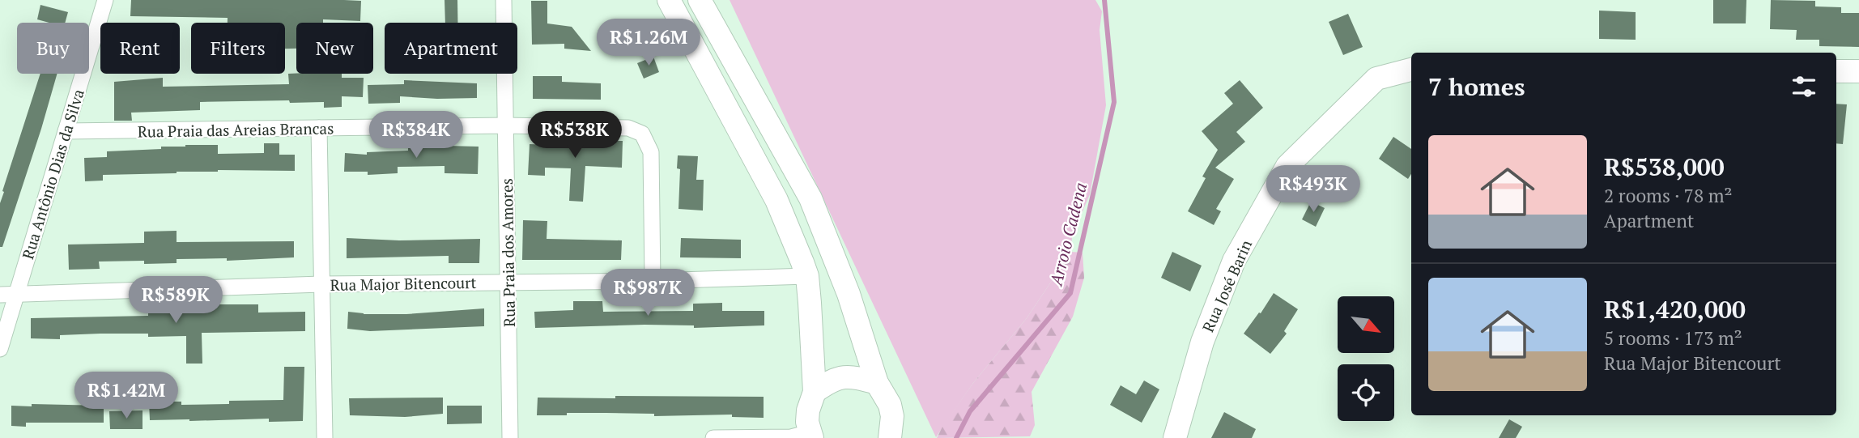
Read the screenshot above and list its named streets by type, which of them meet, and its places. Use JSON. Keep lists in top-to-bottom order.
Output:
{
  "streets": {
    "main road": ["Rua José Barin"],
    "street": [
      "Rua Praia das Areias Brancas",
      "Rua Antônio Dias da Silva",
      "Rua Praia dos Amores",
      "Rua Major Bitencourt"
    ]
  },
  "crossings": [
    ["Rua Praia das Areias Brancas", "Rua Antônio Dias da Silva"],
    ["Rua Praia das Areias Brancas", "Rua Praia dos Amores"],
    ["Rua Praia das Areias Brancas", "Rua Major Bitencourt"],
    ["Rua Antônio Dias da Silva", "Rua Major Bitencourt"],
    ["Rua Praia dos Amores", "Rua Major Bitencourt"]
  ],
  "water": ["Arroio Cadena"],
  "north": "bottom right",
  "page": {
    "price": [
      "R$1.26M",
      "R$384K",
      "R$538K",
      "R$493K",
      "R$987K",
      "R$589K",
      "R$1.42M"
    ],
    "chip": [
      "Buy",
      "Rent",
      "Filters",
      "New",
      "Apartment"
    ],
    "heading": "7 homes",
    "list": [
      {
        "name": "R$538,000",
        "note": "2 rooms · 78 m² · Apartment"
      },
      {
        "name": "R$1,420,000",
        "note": "5 rooms · 173 m² · Rua Major Bitencourt"
      }
    ]
  }
}
